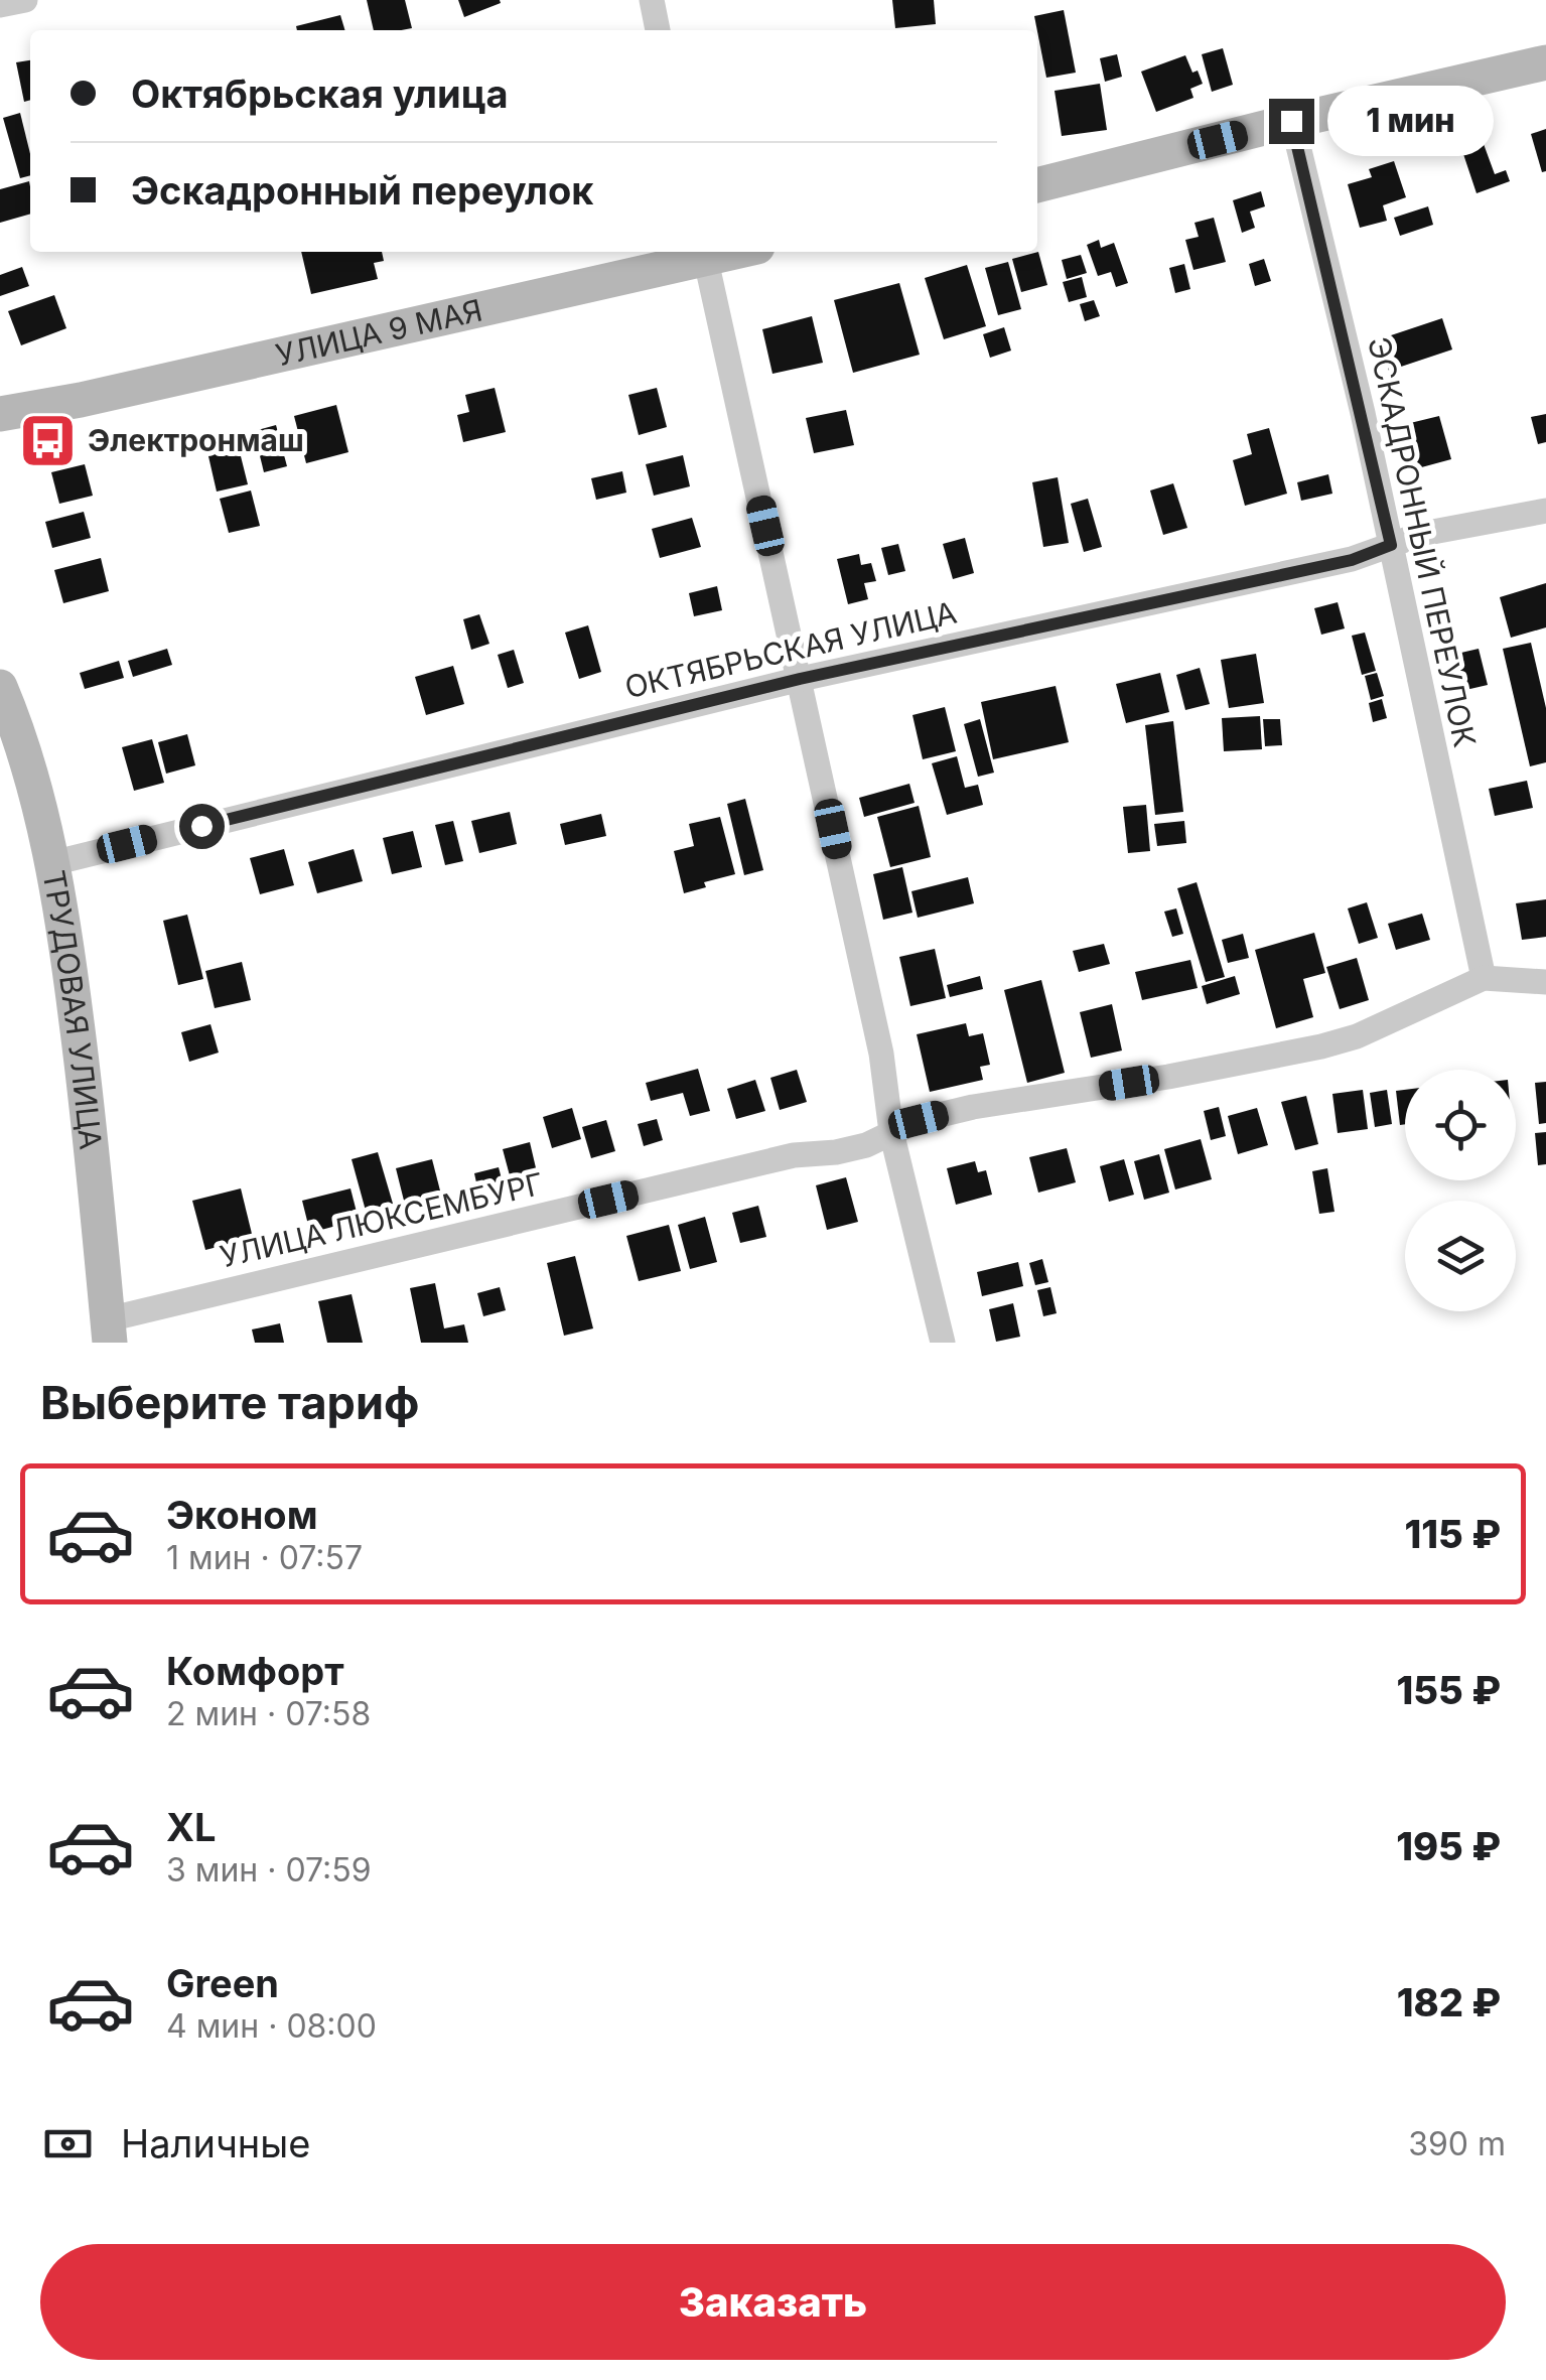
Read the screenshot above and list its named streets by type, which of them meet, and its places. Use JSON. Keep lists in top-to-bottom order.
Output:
{
  "streets": {
    "street": [
      "УЛИЦА 9 МАЯ",
      "ЭСКАДРОННЫЙ ПЕРЕУЛОК",
      "ОКТЯБРЬСКАЯ УЛИЦА",
      "ТРУДОВАЯ УЛИЦА",
      "УЛИЦА ЛЮКСЕМБУРГ"
    ]
  },
  "crossings": [
    ["ЭСКАДРОННЫЙ ПЕРЕУЛОК", "ОКТЯБРЬСКАЯ УЛИЦА"],
    ["ЭСКАДРОННЫЙ ПЕРЕУЛОК", "УЛИЦА ЛЮКСЕМБУРГ"],
    ["ОКТЯБРЬСКАЯ УЛИЦА", "ТРУДОВАЯ УЛИЦА"],
    ["ТРУДОВАЯ УЛИЦА", "УЛИЦА ЛЮКСЕМБУРГ"]
  ],
  "places": {
    "bus stop": ["Электронмаш"]
  },
  "page": {
    "banner": ["Октябрьская улица", "Эскадронный переулок"],
    "bubble": "1 мин",
    "heading": "Выберите тариф",
    "list": [
      {
        "name": "Эконом",
        "note": "1 мин · 07:57",
        "value": "115 ₽"
      },
      {
        "name": "Комфорт",
        "note": "2 мин · 07:58",
        "value": "155 ₽"
      },
      {
        "name": "XL",
        "note": "3 мин · 07:59",
        "value": "195 ₽"
      },
      {
        "name": "Green",
        "note": "4 мин · 08:00",
        "value": "182 ₽"
      }
    ],
    "pay": ["Наличные", "390 m"],
    "buttons": "Заказать"
  }
}
